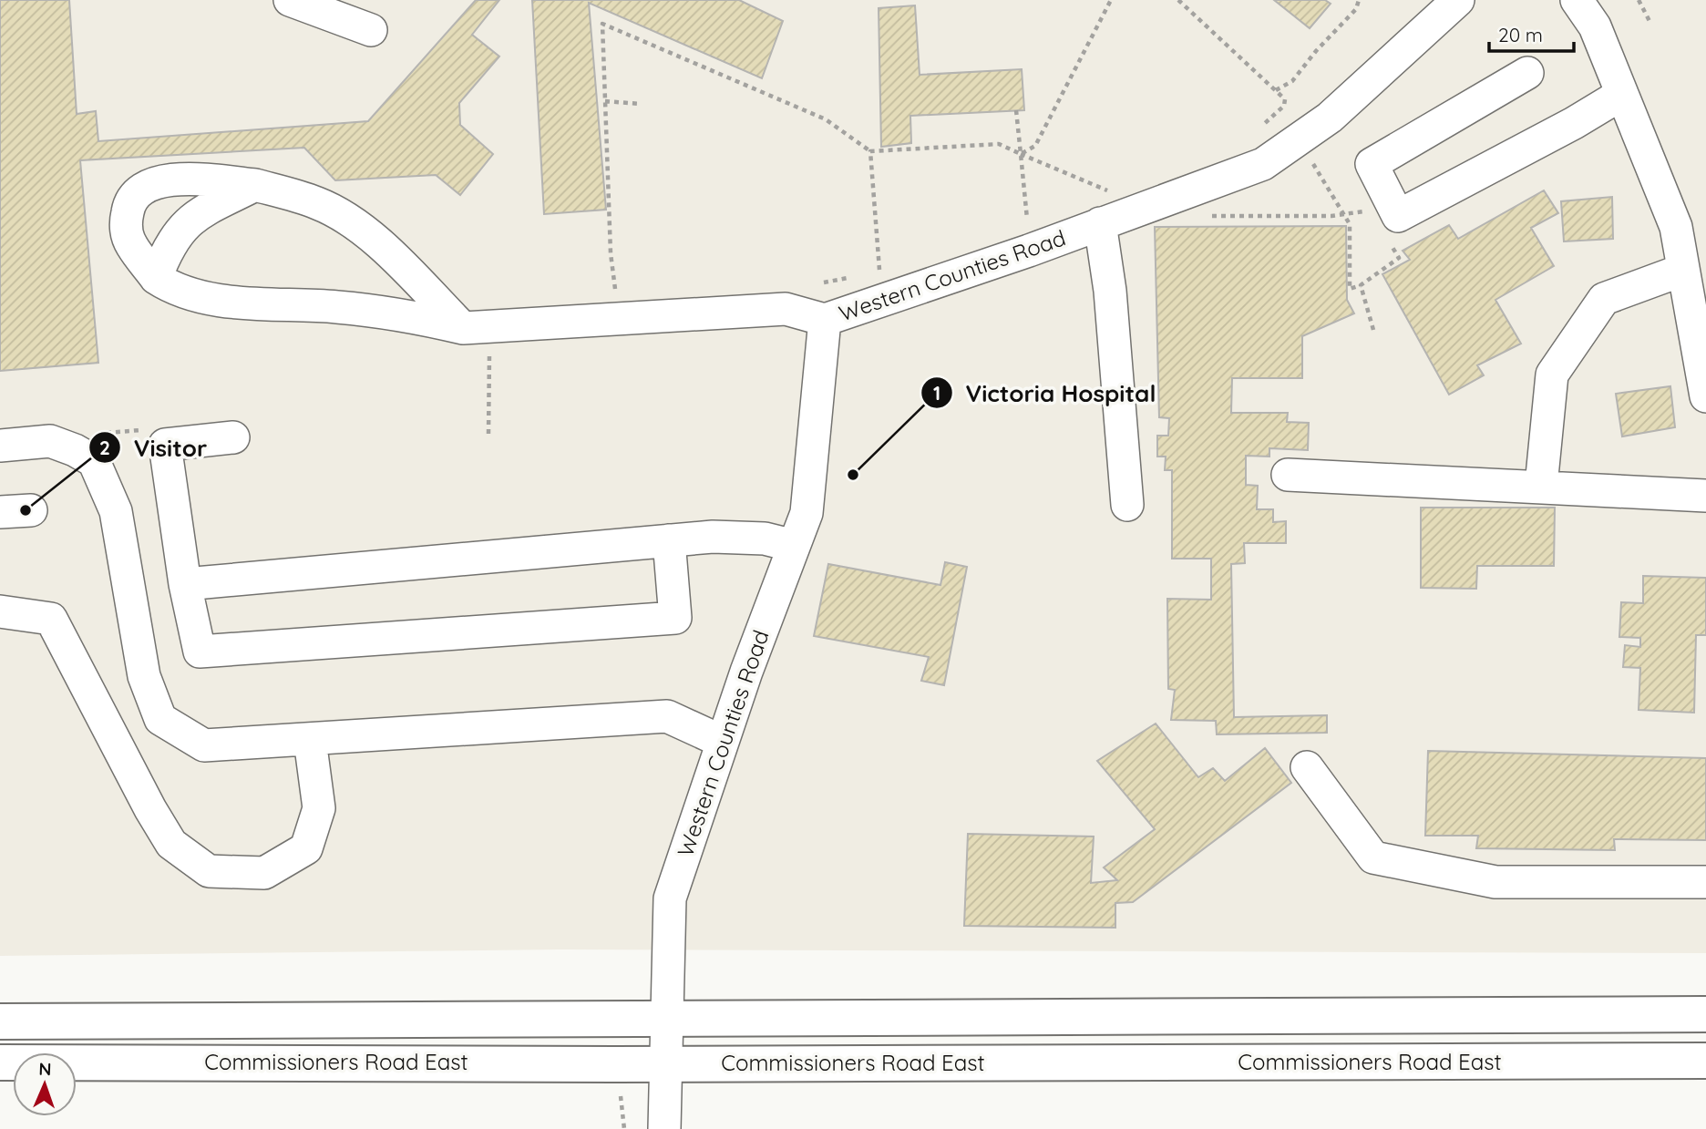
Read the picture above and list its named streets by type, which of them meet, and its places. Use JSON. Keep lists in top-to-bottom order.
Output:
{
  "streets": {
    "main road": ["Commissioners Road East"],
    "street": ["Western Counties Road"]
  },
  "crossings": [
    ["Western Counties Road", "Commissioners Road East"]
  ],
  "places": ["Victoria Hospital", "Visitor"],
  "scale_bar": "20 m",
  "north": "top"
}
